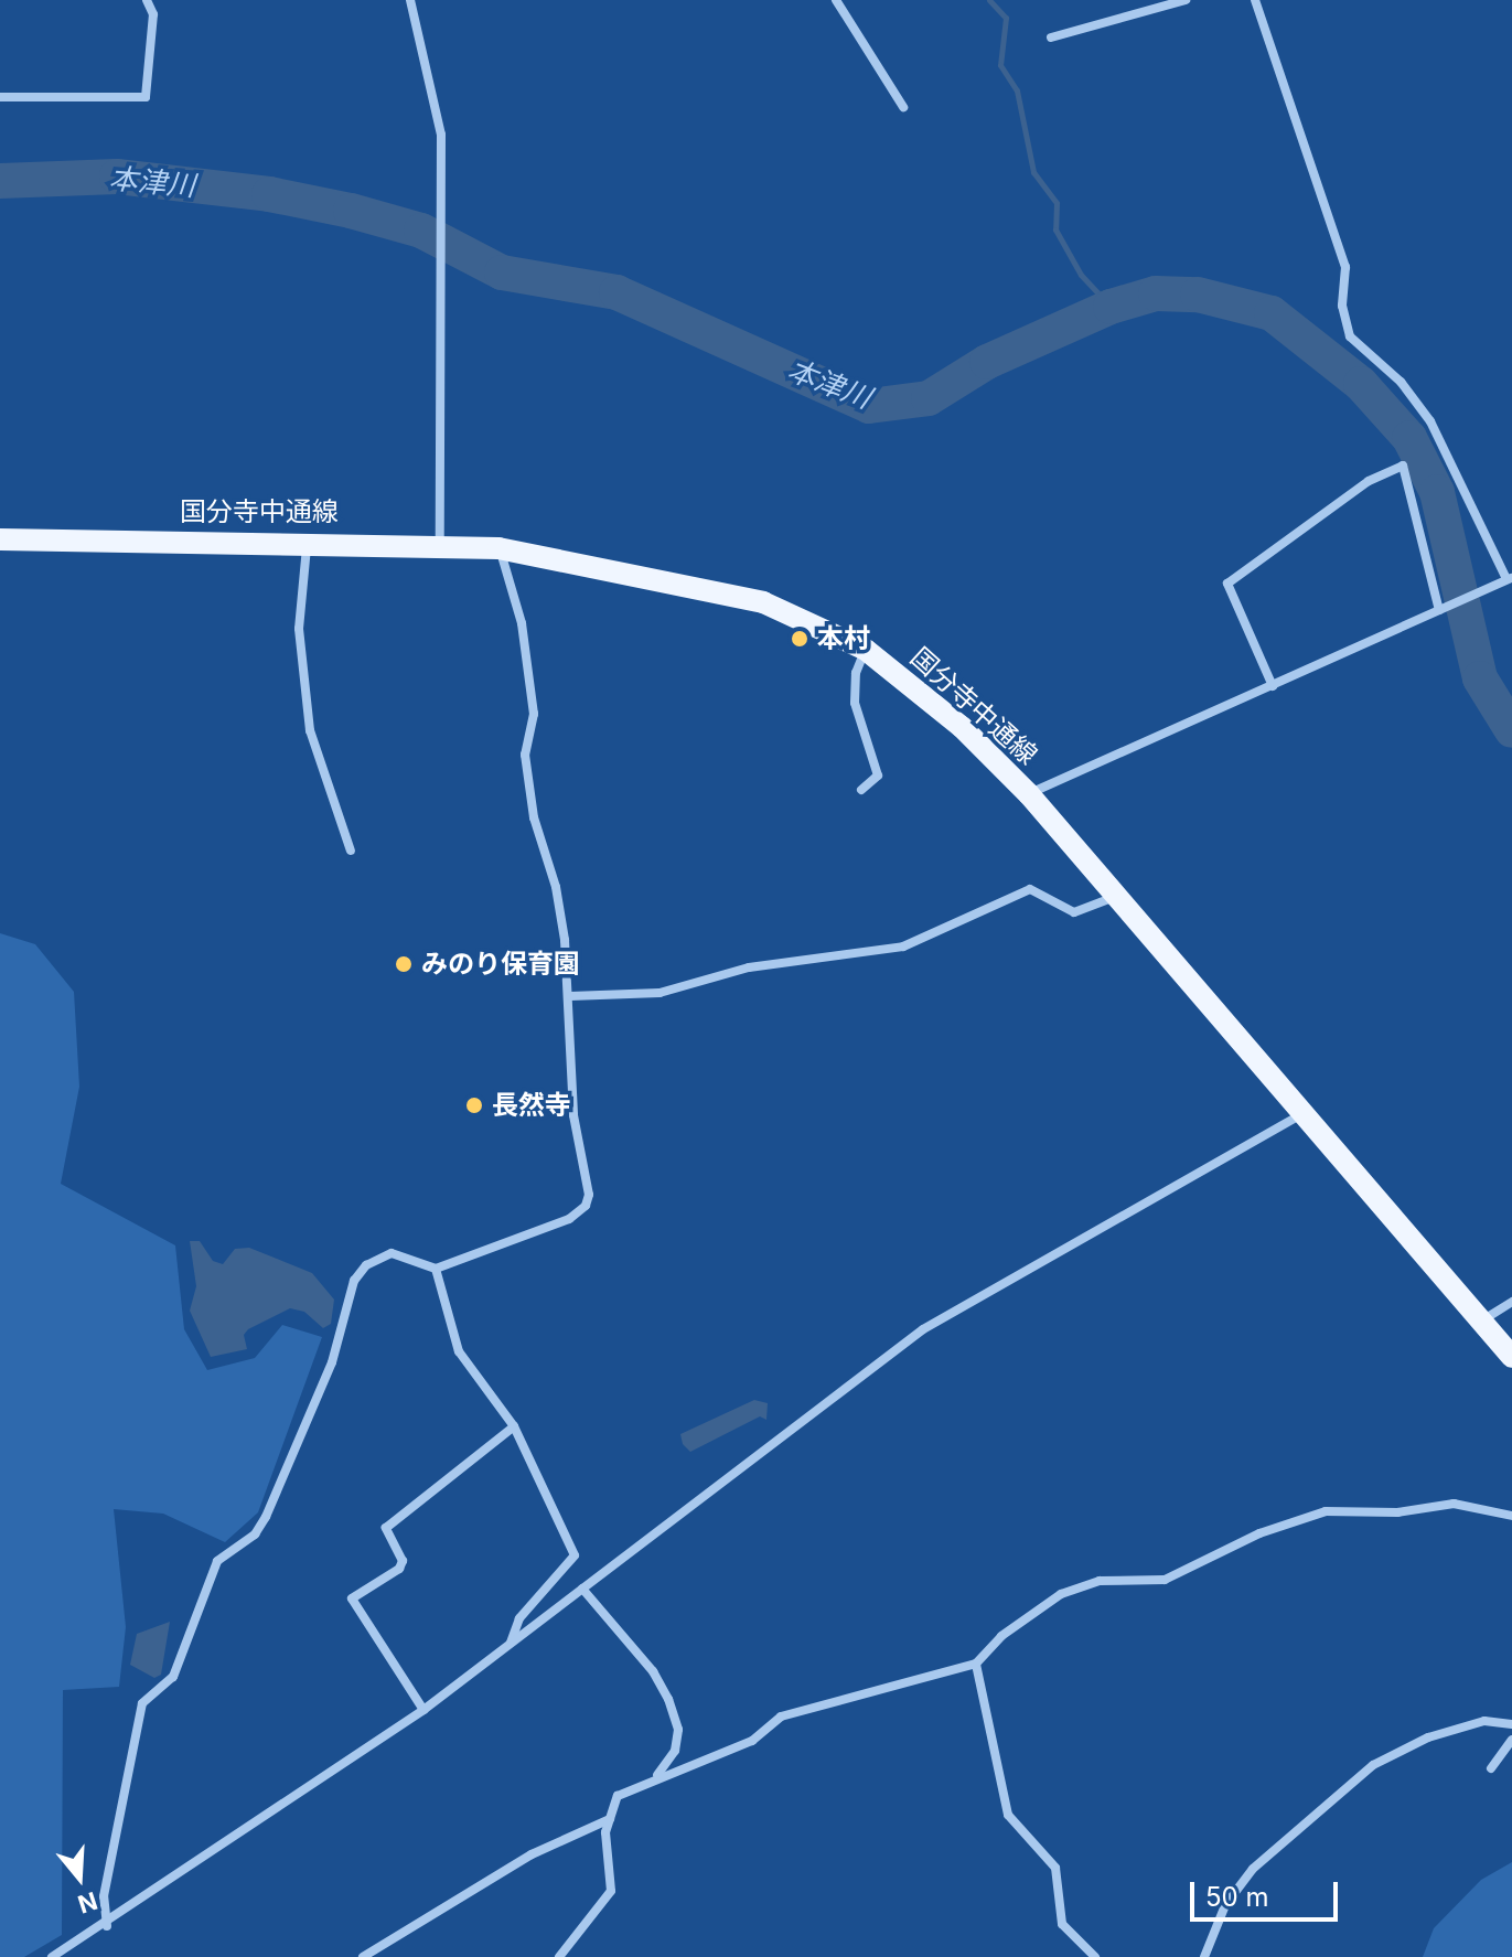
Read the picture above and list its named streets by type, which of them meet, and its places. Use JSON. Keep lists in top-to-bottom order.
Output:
{
  "streets": {
    "main road": ["国分寺中通線"]
  },
  "water": ["本津川"],
  "places": ["本村", "みのり保育園", "長然寺"],
  "scale_bar": "50 m",
  "north": "bottom"
}
